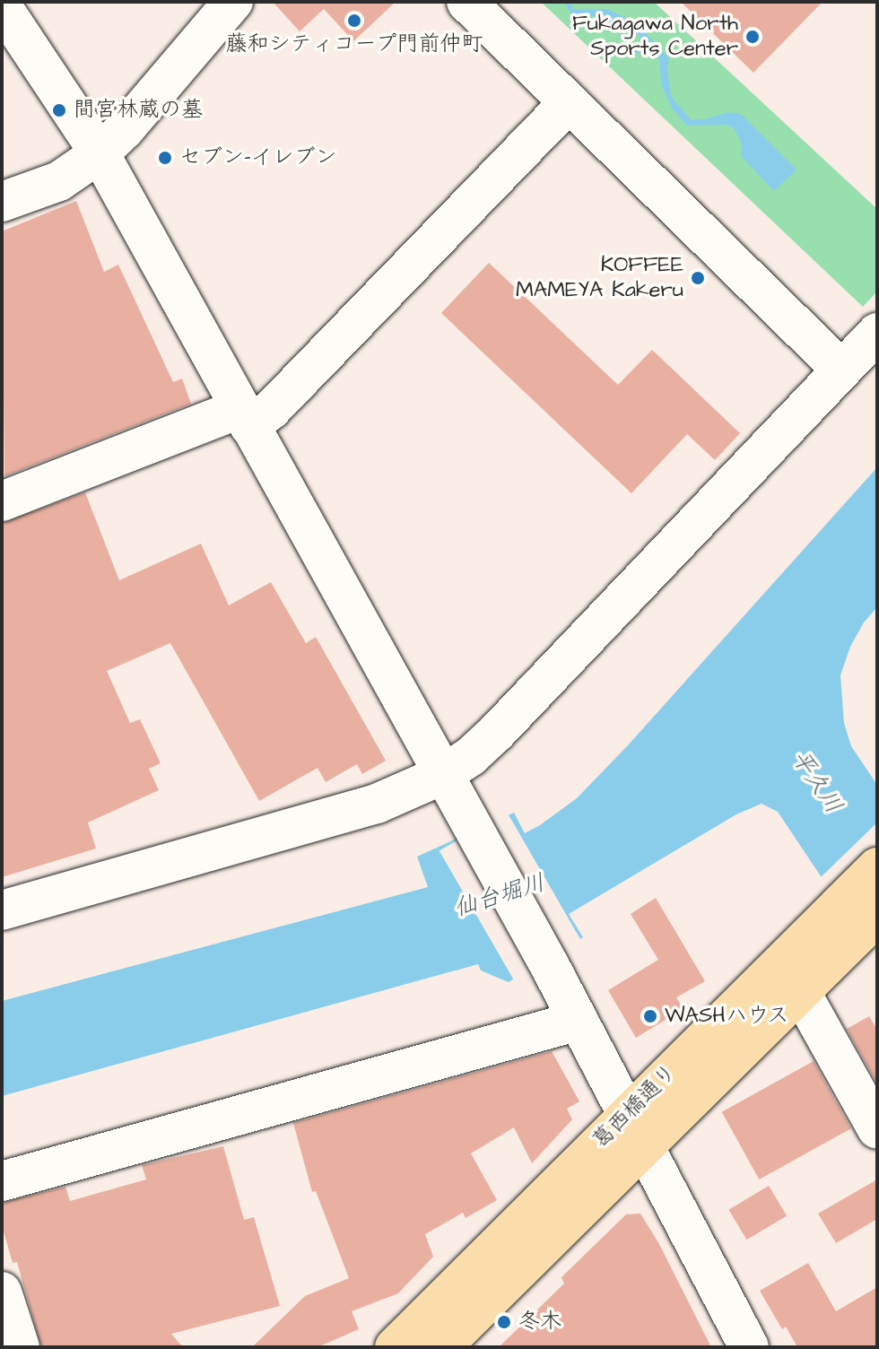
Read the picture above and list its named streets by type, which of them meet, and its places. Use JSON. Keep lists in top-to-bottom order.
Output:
{
  "streets": {
    "main road": ["葛西橋通り"]
  },
  "water": ["平久川", "仙台堀川"],
  "places": [
    "藤和シティコープ門前仲町",
    "Fukagawa North Sports Center",
    "間宮林蔵の墓",
    "セブン-イレブン",
    "KOFFEE MAMEYA Kakeru",
    "WASHハウス",
    "冬木"
  ]
}
